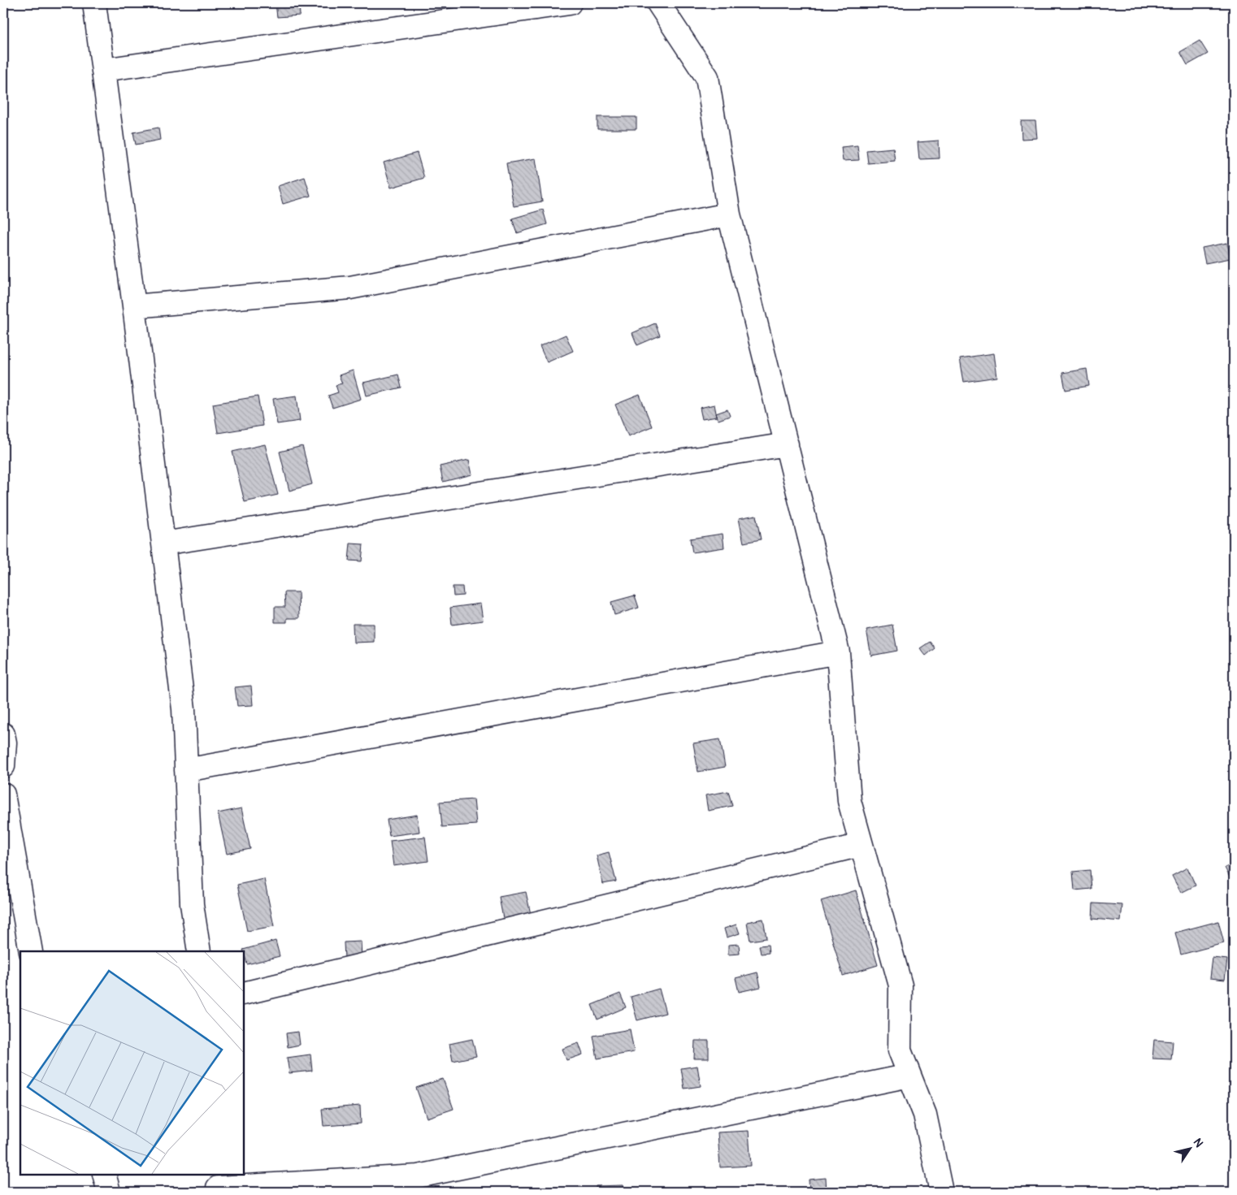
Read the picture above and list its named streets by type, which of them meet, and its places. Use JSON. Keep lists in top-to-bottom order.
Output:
{
  "north": "top right"
}
